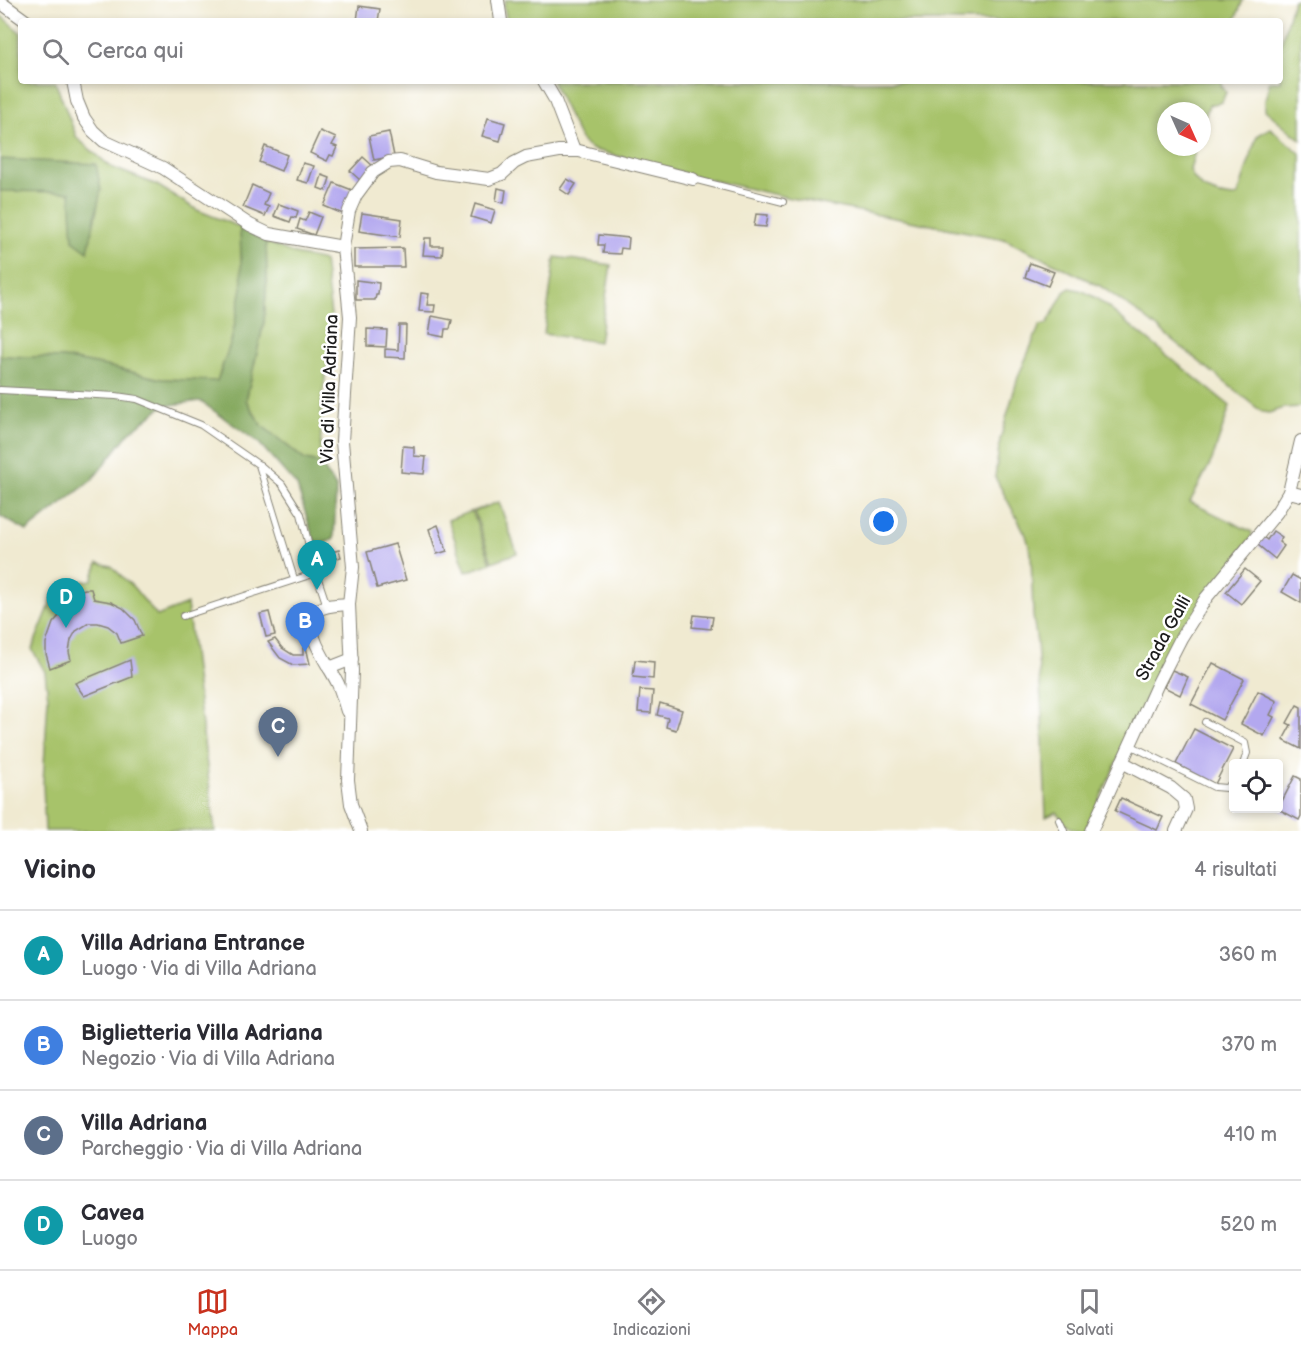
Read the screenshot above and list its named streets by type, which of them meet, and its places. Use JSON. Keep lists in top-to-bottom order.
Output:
{
  "streets": {
    "street": ["Via di Villa Adriana", "Strada Galli"]
  },
  "north": "bottom right",
  "page": {
    "search": "Cerca qui",
    "pins": [
      "A",
      "D",
      "B",
      "C"
    ],
    "heading": ["Vicino", "4 risultati"],
    "list": [
      {
        "mark": "A",
        "name": "Villa Adriana Entrance",
        "note": "Luogo · Via di Villa Adriana",
        "value": "360 m"
      },
      {
        "mark": "B",
        "name": "Biglietteria Villa Adriana",
        "note": "Negozio · Via di Villa Adriana",
        "value": "370 m"
      },
      {
        "mark": "C",
        "name": "Villa Adriana",
        "note": "Parcheggio · Via di Villa Adriana",
        "value": "410 m"
      },
      {
        "mark": "D",
        "name": "Cavea",
        "note": "Luogo",
        "value": "520 m"
      }
    ],
    "nav": ["Mappa", "Indicazioni", "Salvati"]
  }
}
